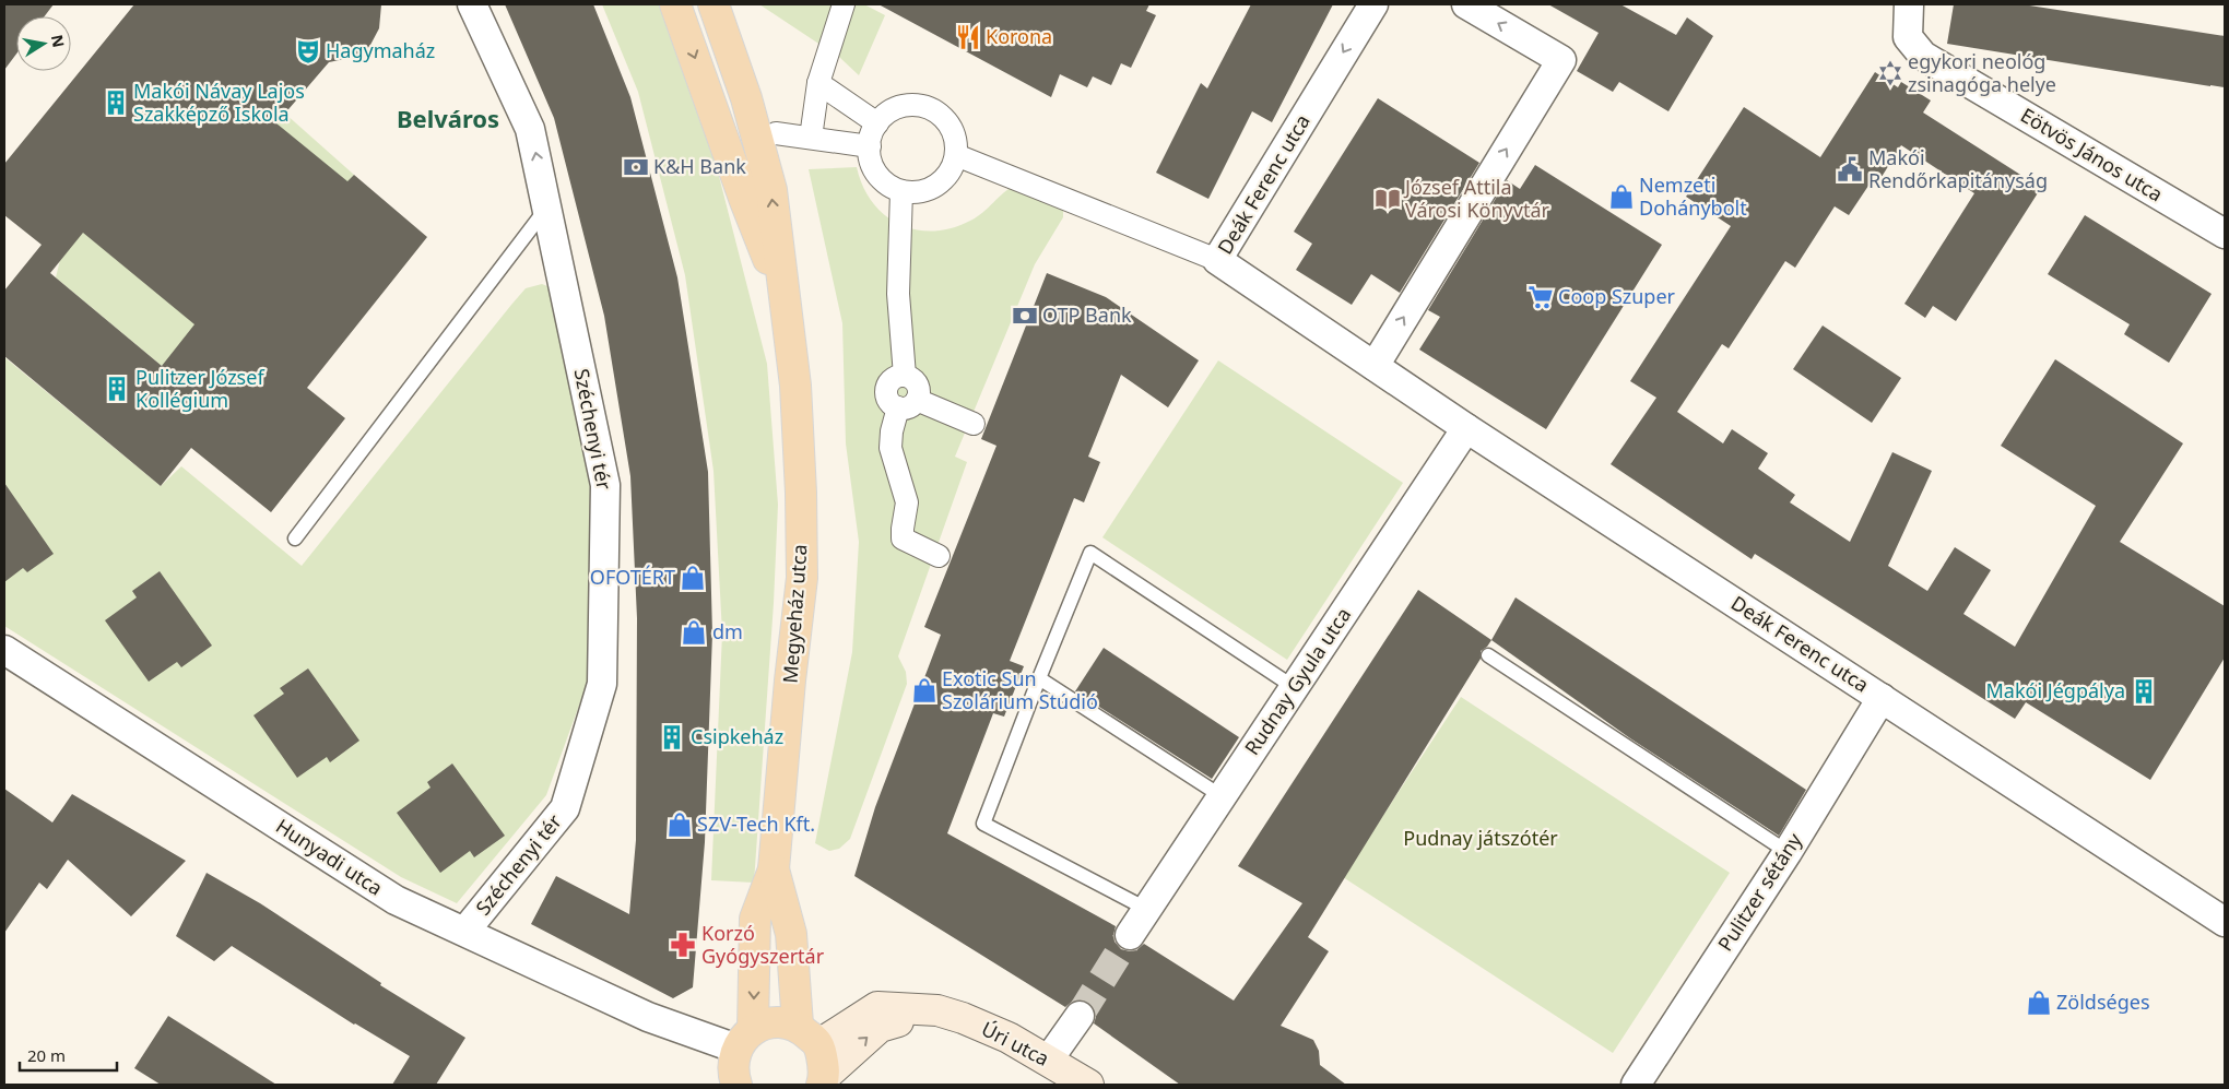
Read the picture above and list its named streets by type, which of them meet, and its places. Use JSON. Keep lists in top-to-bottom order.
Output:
{
  "streets": {
    "main road": ["Megyeház utca", "Úri utca"],
    "street": [
      "Eötvös János utca",
      "Deák Ferenc utca",
      "Széchenyi tér",
      "Rudnay Gyula utca",
      "Hunyadi utca",
      "Pulitzer sétány"
    ]
  },
  "crossings": [
    ["Deák Ferenc utca", "Rudnay Gyula utca"],
    ["Deák Ferenc utca", "Pulitzer sétány"],
    ["Széchenyi tér", "Hunyadi utca"]
  ],
  "districts": ["Belváros"],
  "parks": ["Pudnay játszótér"],
  "places": {
    "restaurant": ["Korona"],
    "theatre": ["Hagymaház"],
    "synagogue": ["egykori neológ zsinagóga helye"],
    "building": [
      "Makói Návay Lajos Szakképző Iskola",
      "Pulitzer József Kollégium",
      "Makói Jégpálya",
      "Csipkeház"
    ],
    "bank": ["K&H Bank", "OTP Bank"],
    "public building": ["Makói Rendőrkapitányság"],
    "shop": [
      "Nemzeti Dohánybolt",
      "OFOTÉRT",
      "dm",
      "Exotic Sun Szolárium Stúdió",
      "SZV-Tech Kft.",
      "Zöldséges"
    ],
    "library": ["József Attila Városi Könyvtár"],
    "supermarket": ["Coop Szuper"],
    "pharmacy": ["Korzó Gyógyszertár"]
  },
  "scale_bar": "20 m",
  "north": "right"
}
